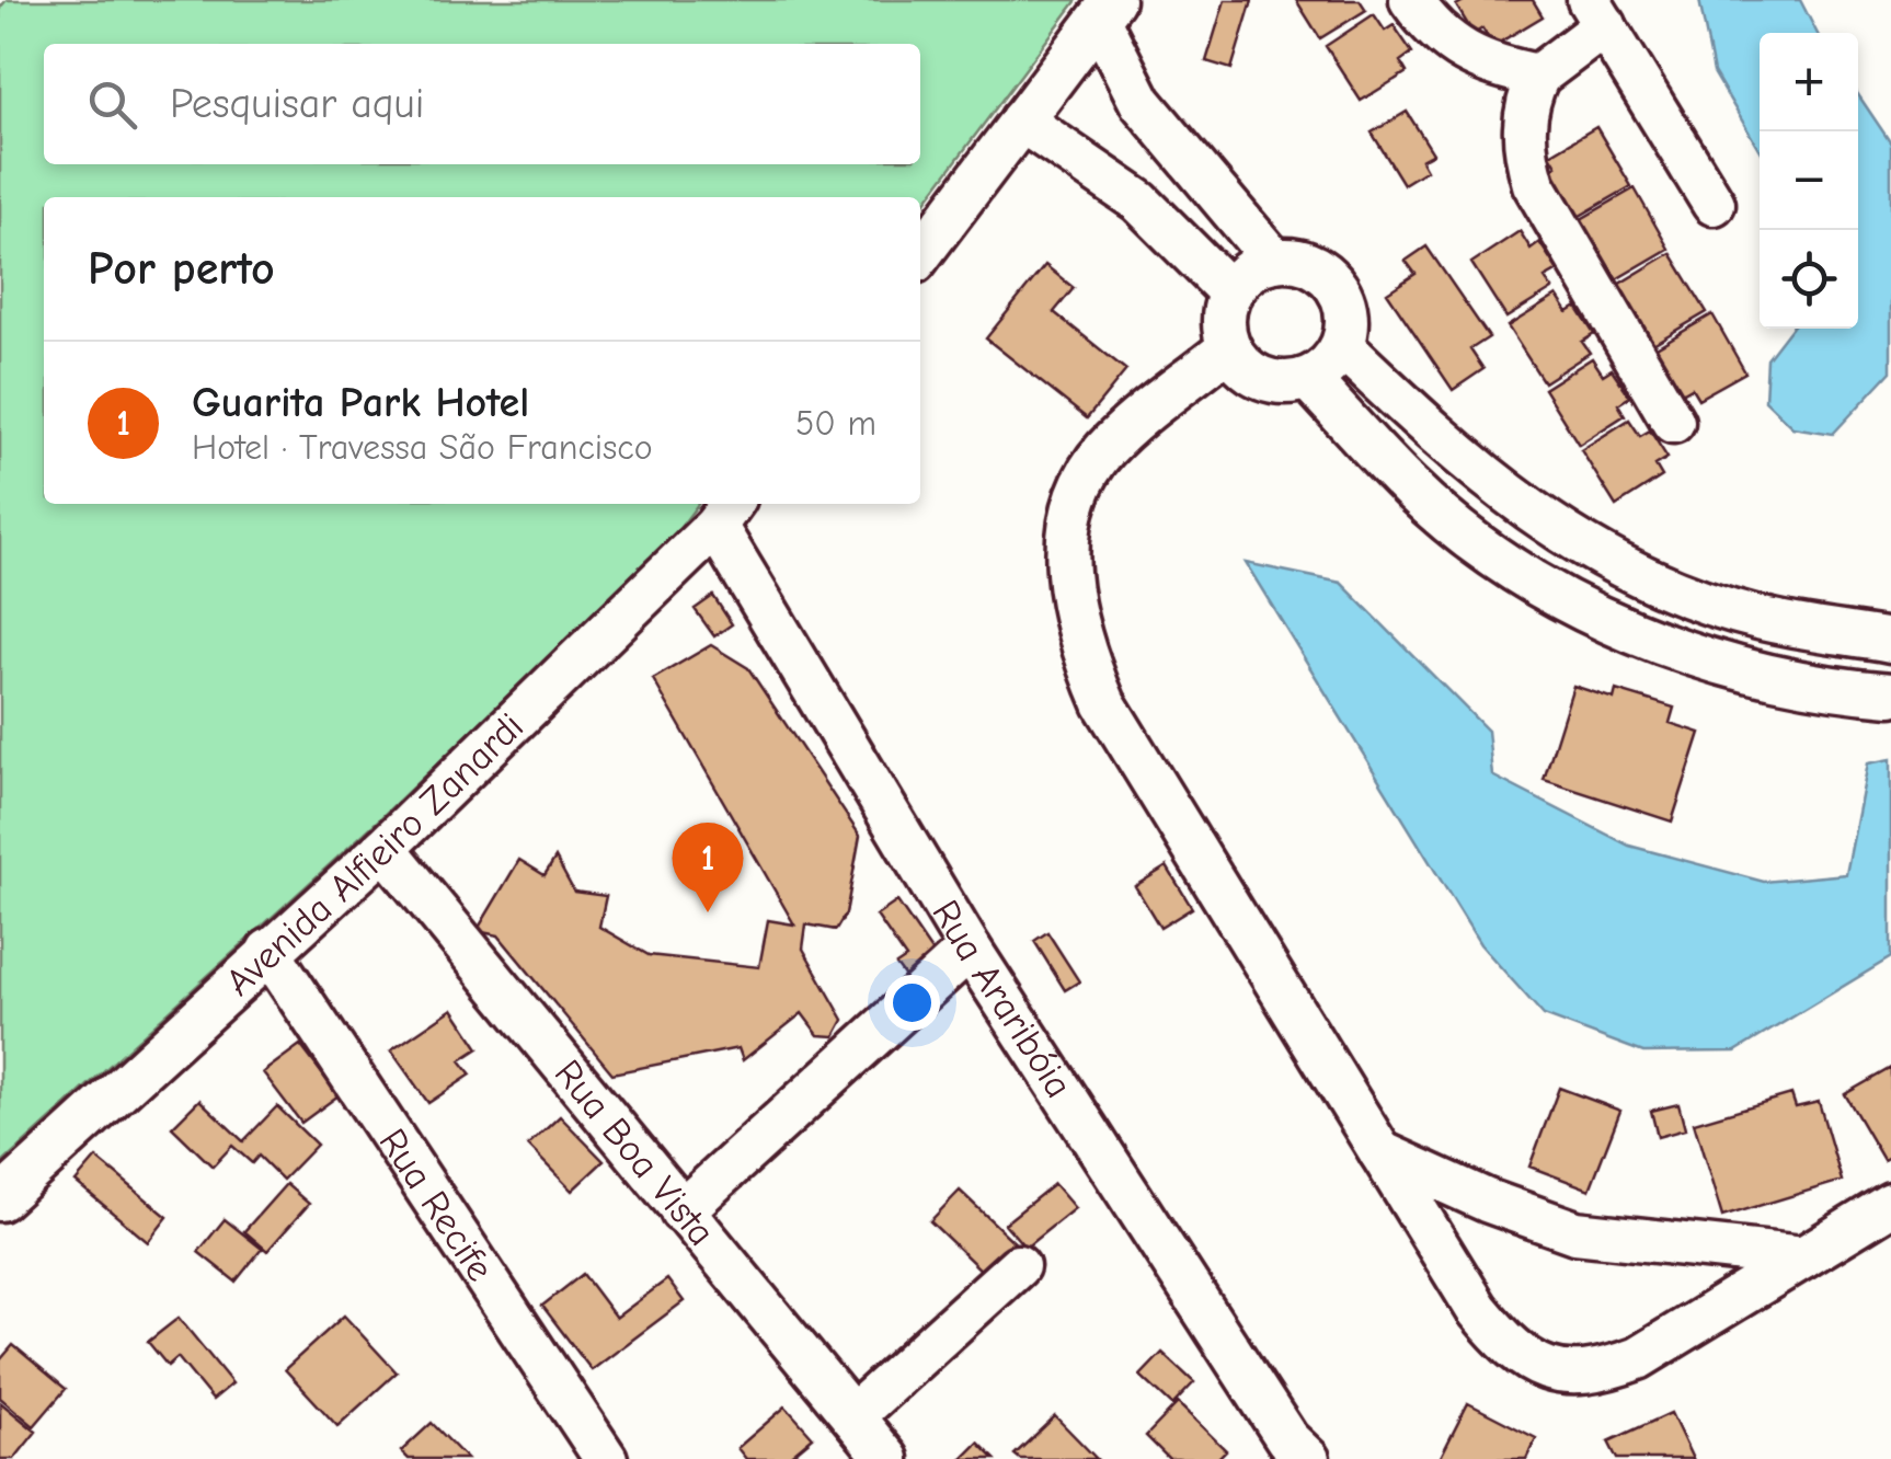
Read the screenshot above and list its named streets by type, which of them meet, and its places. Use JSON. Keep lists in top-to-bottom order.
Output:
{
  "streets": {
    "street": [
      "Avenida Alfieiro Zanardi",
      "Rua Araribóia",
      "Rua Boa Vista",
      "Rua Recife"
    ]
  },
  "crossings": [
    ["Avenida Alfieiro Zanardi", "Rua Araribóia"],
    ["Avenida Alfieiro Zanardi", "Rua Boa Vista"],
    ["Avenida Alfieiro Zanardi", "Rua Recife"]
  ],
  "page": {
    "map_buttons": ["+", "−"],
    "search": "Pesquisar aqui",
    "heading": "Por perto",
    "list": [
      {
        "mark": "1",
        "name": "Guarita Park Hotel",
        "note": "Hotel · Travessa São Francisco",
        "value": "50 m"
      }
    ],
    "pins": "1"
  }
}
